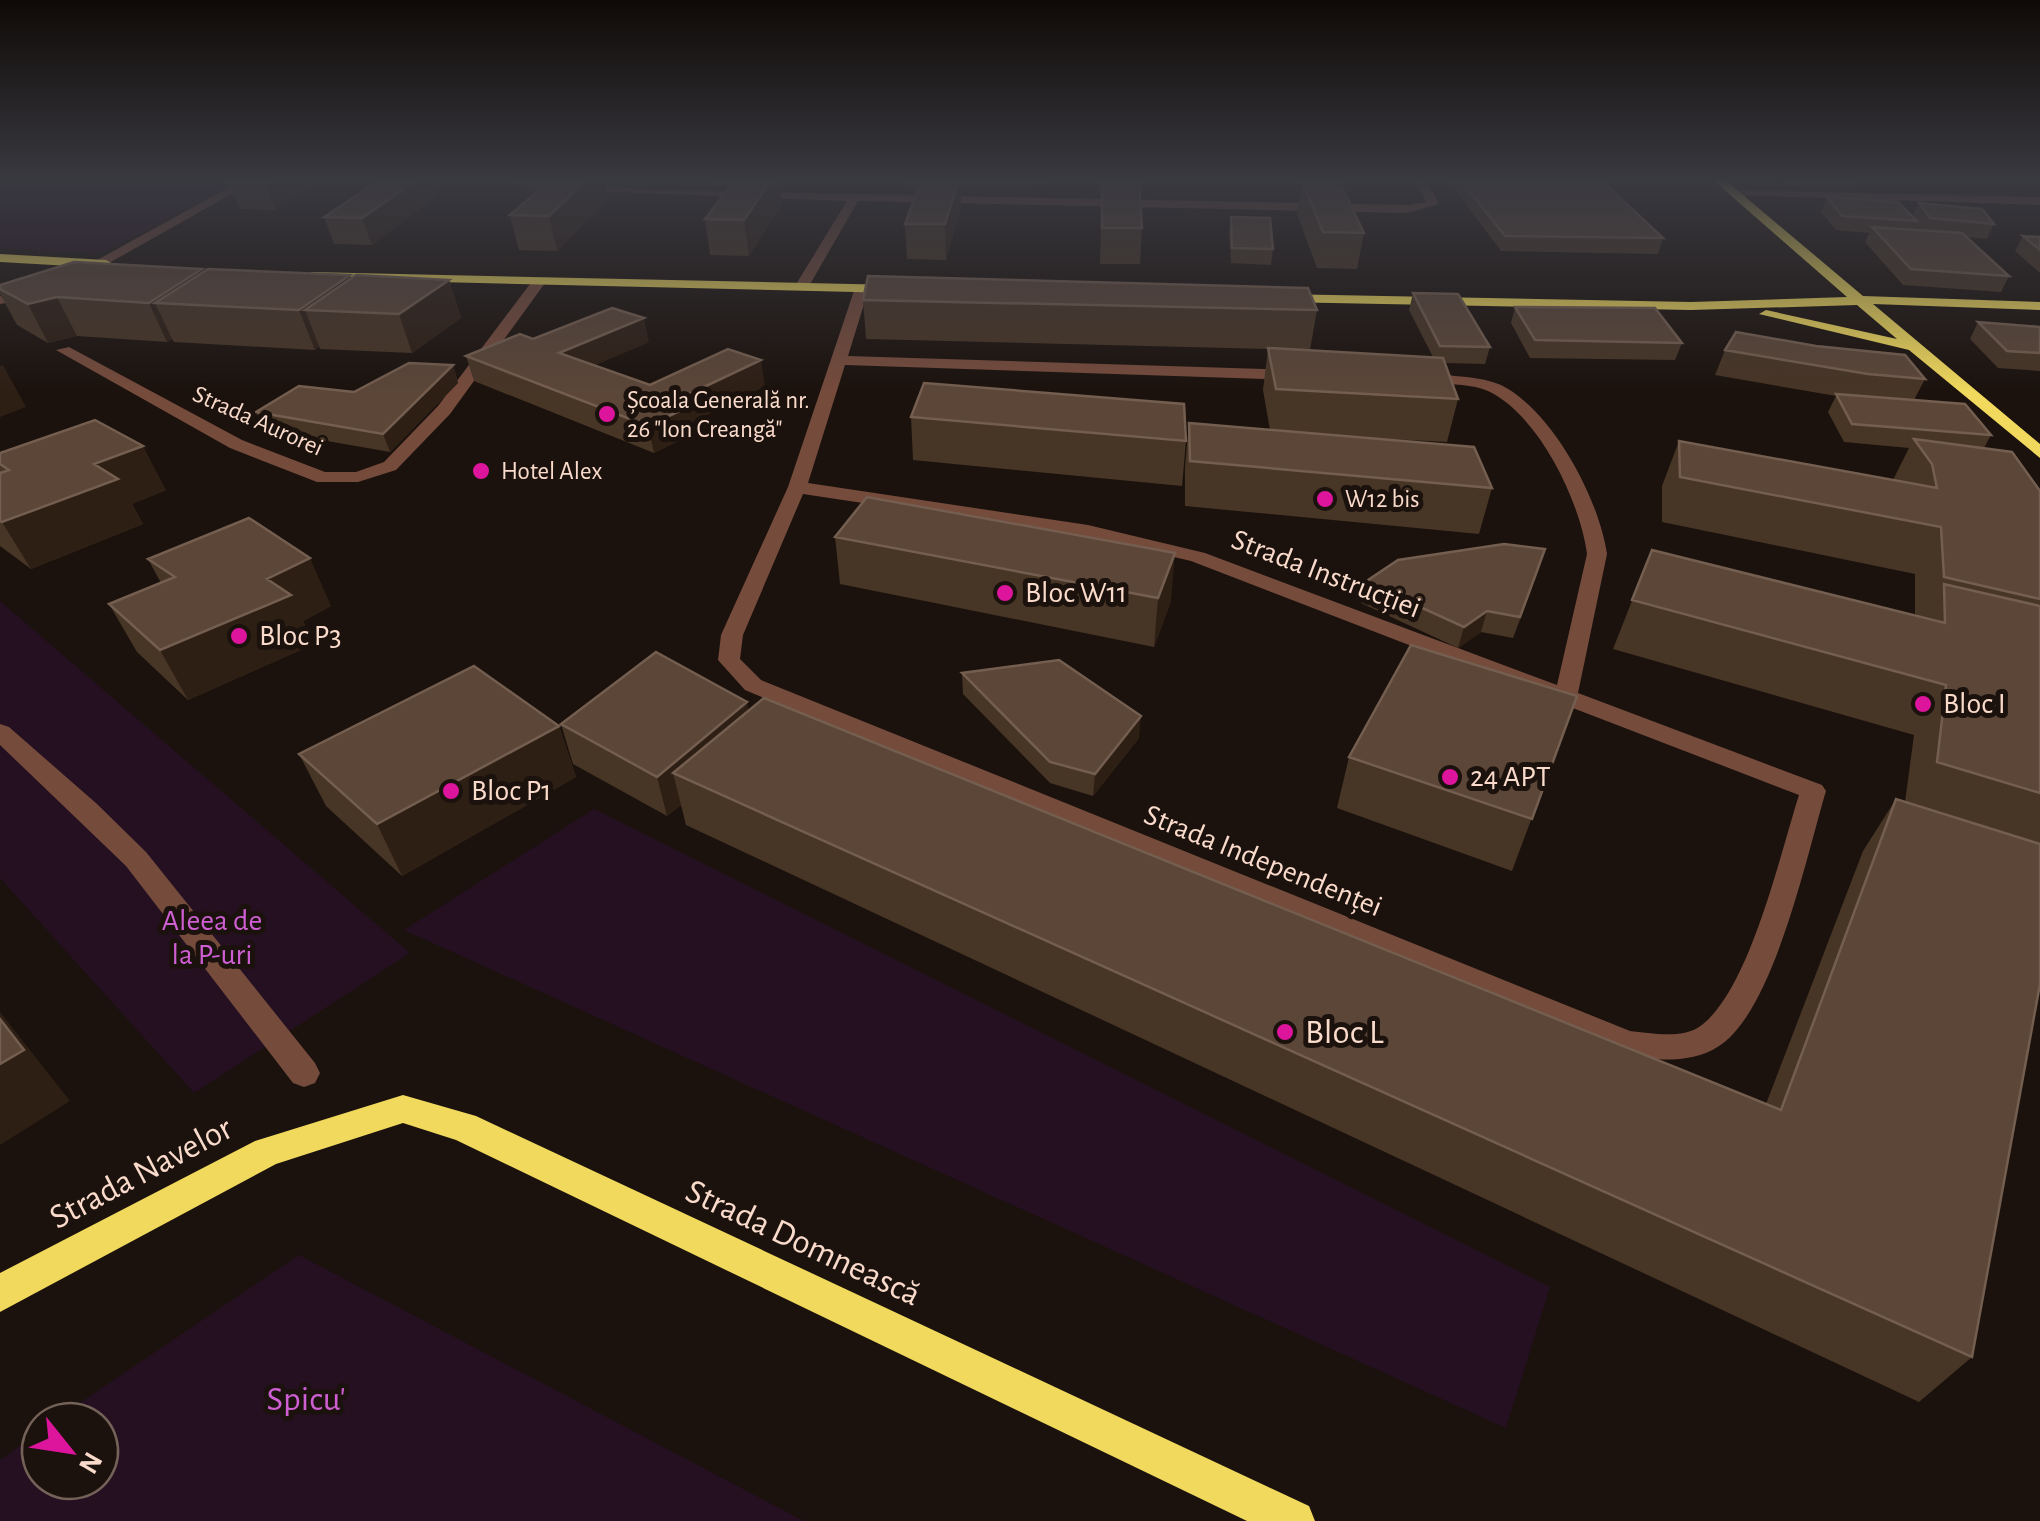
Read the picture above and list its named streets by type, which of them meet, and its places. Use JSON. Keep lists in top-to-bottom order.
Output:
{
  "streets": {
    "main road": ["Strada Navelor", "Strada Domnească"],
    "street": ["Strada Aurorei", "Strada Instrucției", "Strada Independenței"]
  },
  "crossings": [
    ["Strada Instrucției", "Strada Independenței"],
    ["Strada Navelor", "Strada Domnească"]
  ],
  "parks": ["Aleea de la P-uri", "Spicu'"],
  "places": [
    "Școala Generală nr. 26 \"Ion Creangă\"",
    "Hotel Alex",
    "W12 bis",
    "Bloc W11",
    "Bloc P3",
    "Bloc I",
    "24 APT",
    "Bloc P1",
    "Bloc L"
  ],
  "north": "bottom right"
}
